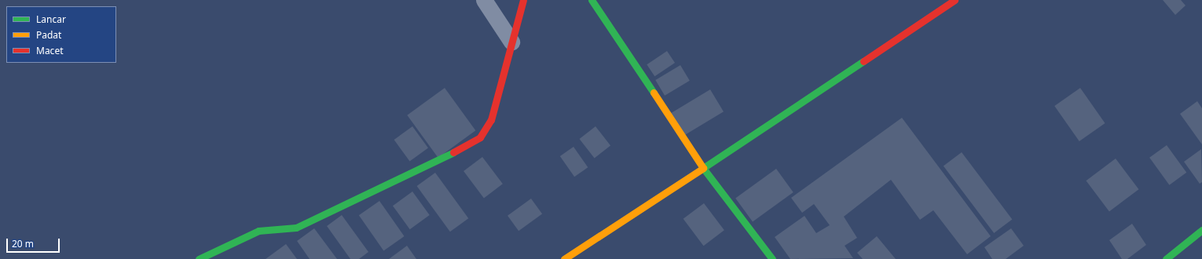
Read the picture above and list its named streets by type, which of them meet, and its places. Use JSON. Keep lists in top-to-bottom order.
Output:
{
  "legend": ["Lancar", "Padat", "Macet"],
  "scale_bar": "20 m"
}
